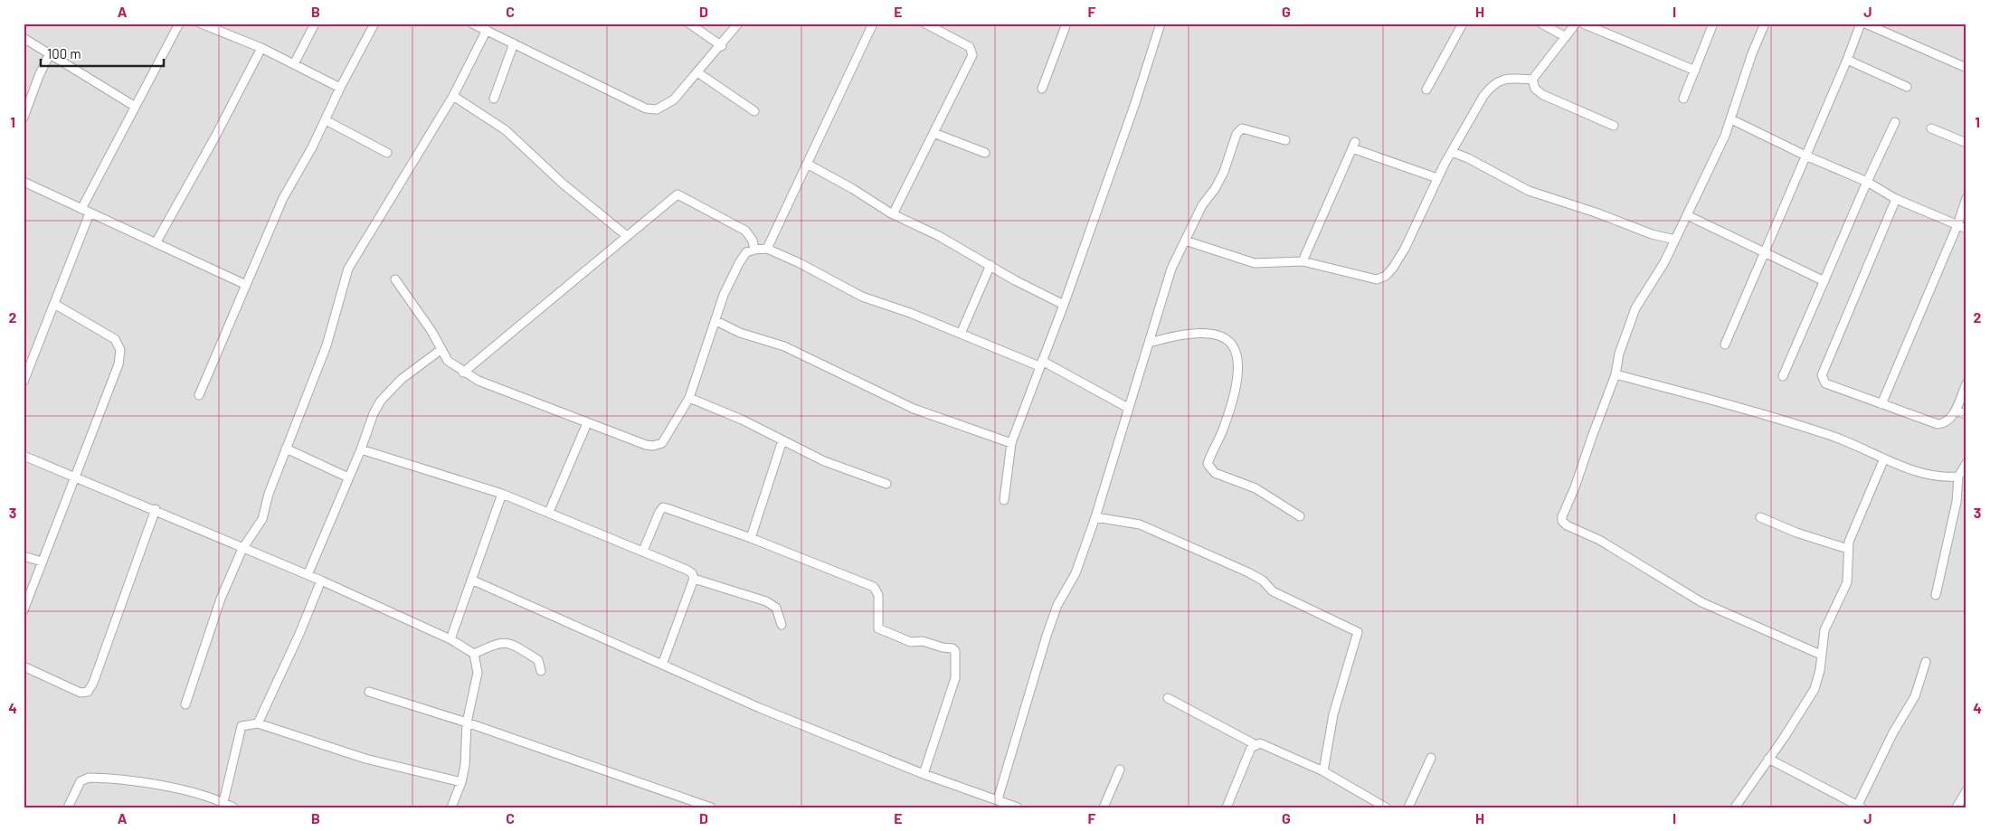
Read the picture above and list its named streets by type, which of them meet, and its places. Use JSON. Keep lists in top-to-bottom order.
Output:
{
  "scale_bar": "100 m",
  "grid": {
    "columns": [
      "A",
      "B",
      "C",
      "D",
      "E",
      "F",
      "G",
      "H",
      "I",
      "J"
    ],
    "rows": [
      "1",
      "2",
      "3",
      "4"
    ]
  }
}
